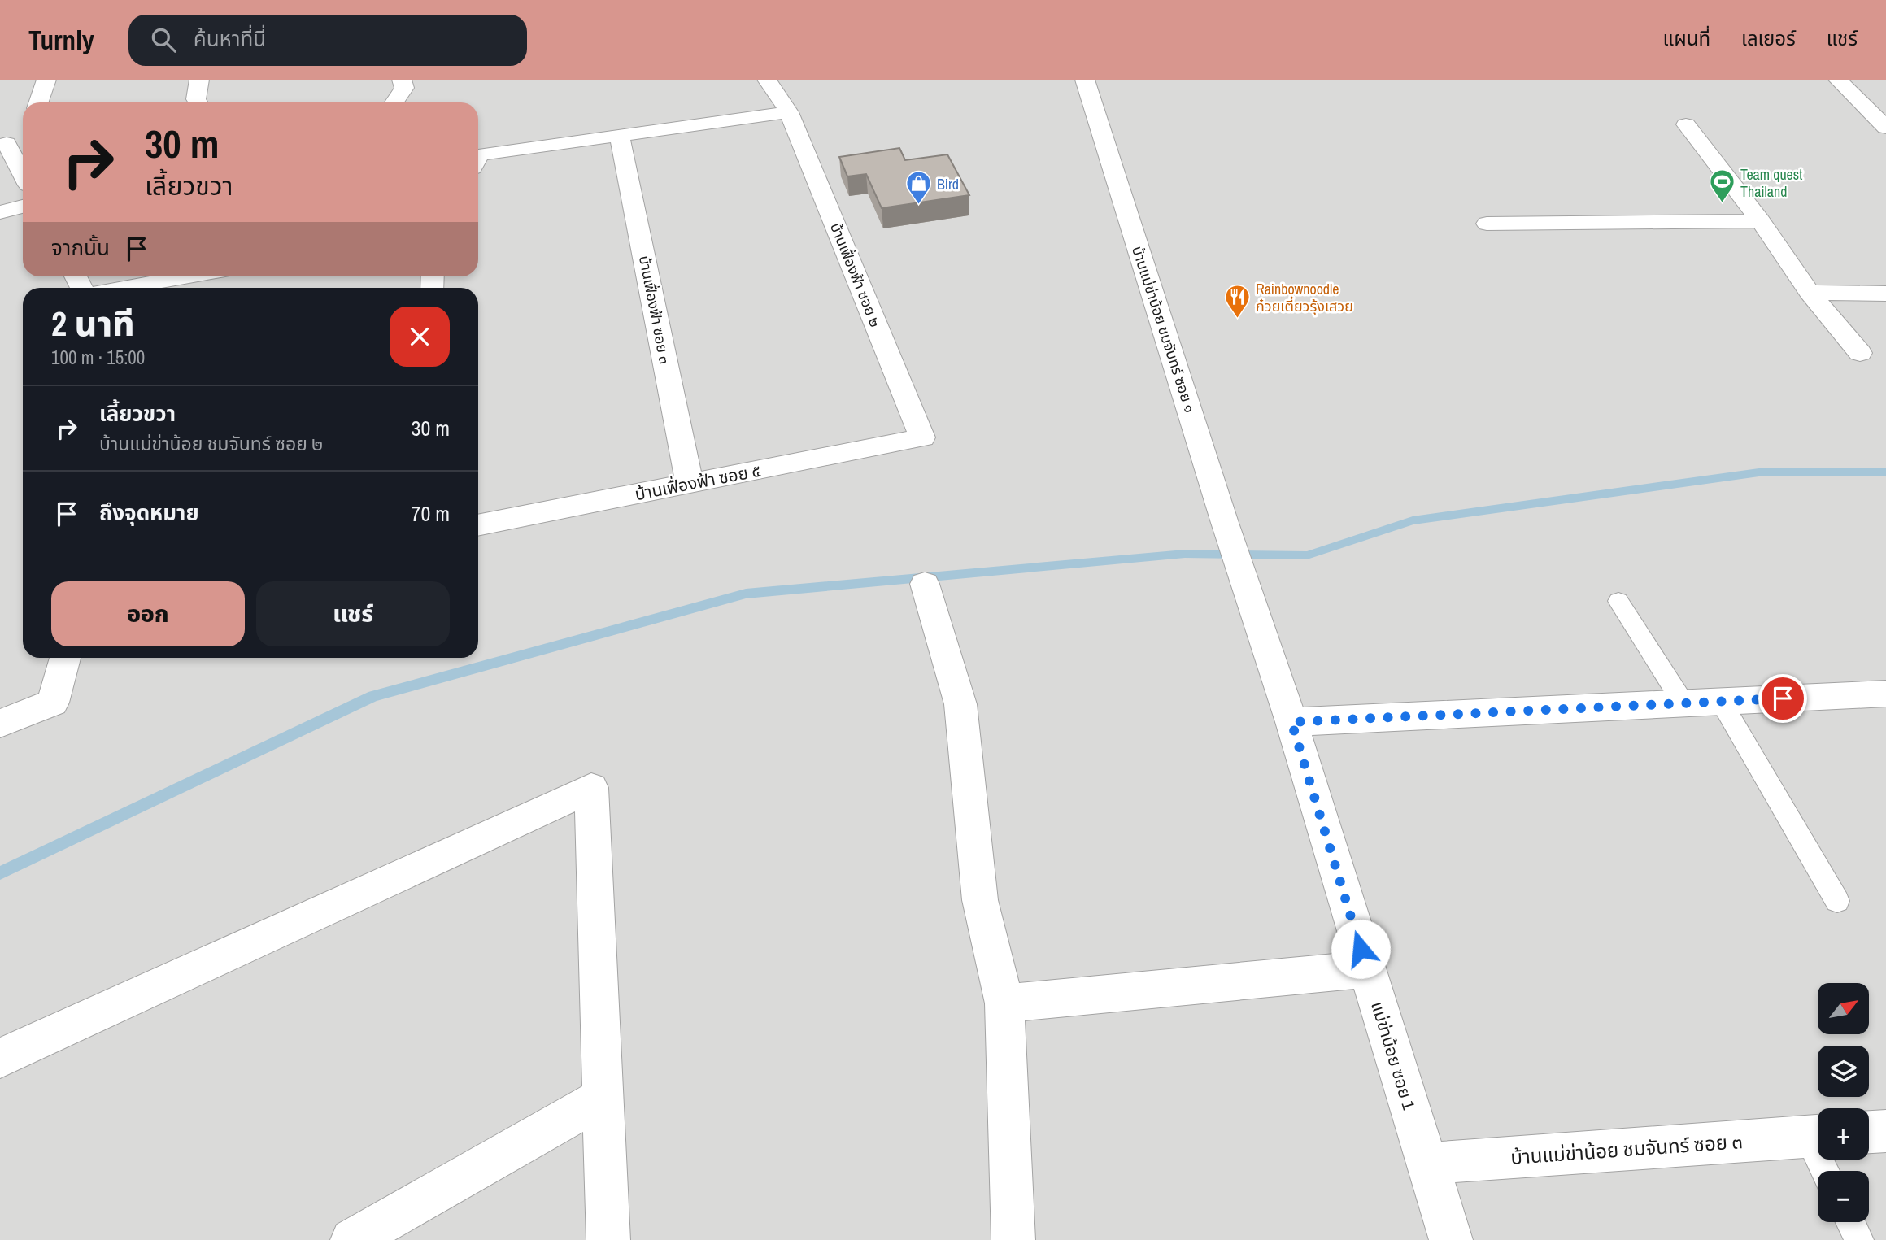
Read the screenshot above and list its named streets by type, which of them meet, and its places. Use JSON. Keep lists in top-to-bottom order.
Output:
{
  "streets": {
    "street": [
      "บ้านเฟื่องฟ้า ซอย ๒",
      "บ้านเฟื่องฟ้า ซอย ๓",
      "บ้านแม่ข่าน้อย ชมจันทร์ ซอย ๑",
      "บ้านเฟื่องฟ้า ซอย ๕",
      "แม่ข่าน้อย ซอย 1",
      "บ้านแม่ข่าน้อย ชมจันทร์ ซอย ๓"
    ]
  },
  "crossings": [
    ["บ้านเฟื่องฟ้า ซอย ๒", "บ้านเฟื่องฟ้า ซอย ๕"],
    ["บ้านเฟื่องฟ้า ซอย ๓", "บ้านเฟื่องฟ้า ซอย ๕"],
    ["บ้านแม่ข่าน้อย ชมจันทร์ ซอย ๑", "แม่ข่าน้อย ซอย 1"],
    ["แม่ข่าน้อย ซอย 1", "บ้านแม่ข่าน้อย ชมจันทร์ ซอย ๓"]
  ],
  "places": {
    "sports": ["Team quest Thailand"],
    "shop": ["Bird"],
    "restaurant": ["Rainbownoodle ก๋วยเตี๋ยวรุ้งเสวย"]
  },
  "north": "top right",
  "page": {
    "header": "Turnly",
    "search": "ค้นหาที่นี่",
    "nav": ["แผนที่", "เลเยอร์", "แชร์"],
    "turn": ["30 m", "เลี้ยวขวา"],
    "then": "จากนั้น",
    "heading": ["2 นาที", "100 m · 15:00"],
    "list": [
      {
        "name": "เลี้ยวขวา",
        "note": "บ้านแม่ข่าน้อย ชมจันทร์ ซอย ๒",
        "value": "30 m"
      },
      {
        "name": "ถึงจุดหมาย",
        "value": "70 m"
      }
    ],
    "buttons": ["ออก", "แชร์"],
    "map_buttons": ["+", "−"]
  }
}
